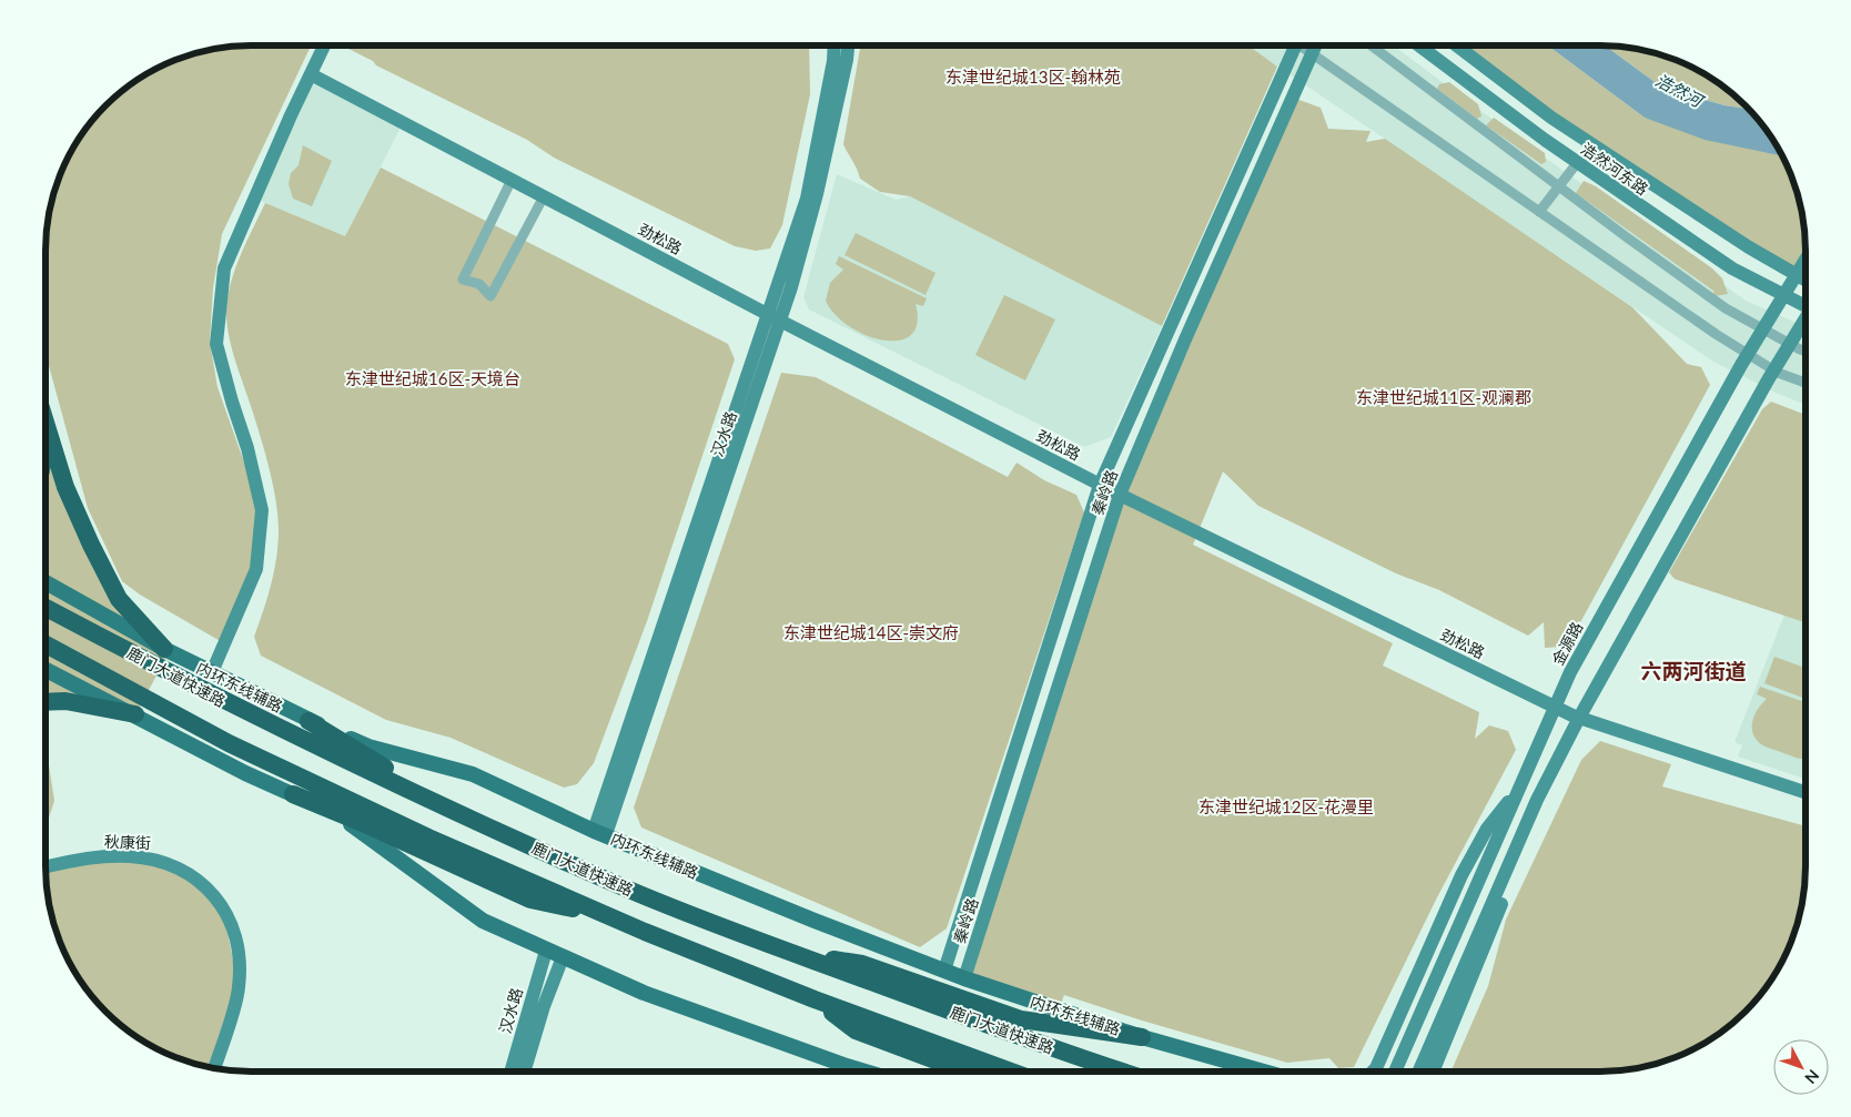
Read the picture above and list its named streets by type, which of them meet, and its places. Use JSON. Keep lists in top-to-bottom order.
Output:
{
  "streets": {
    "highway": ["鹿门大道快速路"],
    "main road": ["内环东线辅路"],
    "street": [
      "浩然河东路",
      "劲松路",
      "汉水路",
      "秦岭路",
      "金源路",
      "秋康街"
    ]
  },
  "crossings": [
    ["浩然河东路", "金源路"],
    ["劲松路", "汉水路"],
    ["劲松路", "秦岭路"],
    ["劲松路", "金源路"],
    ["汉水路", "内环东线辅路"],
    ["秦岭路", "内环东线辅路"]
  ],
  "districts": [
    "东津世纪城13区-翰林苑",
    "东津世纪城16区-天境台",
    "东津世纪城11区-观澜郡",
    "东津世纪城14区-崇文府",
    "六两河街道",
    "东津世纪城12区-花漫里"
  ],
  "water": ["浩然河"],
  "north": "bottom right"
}
